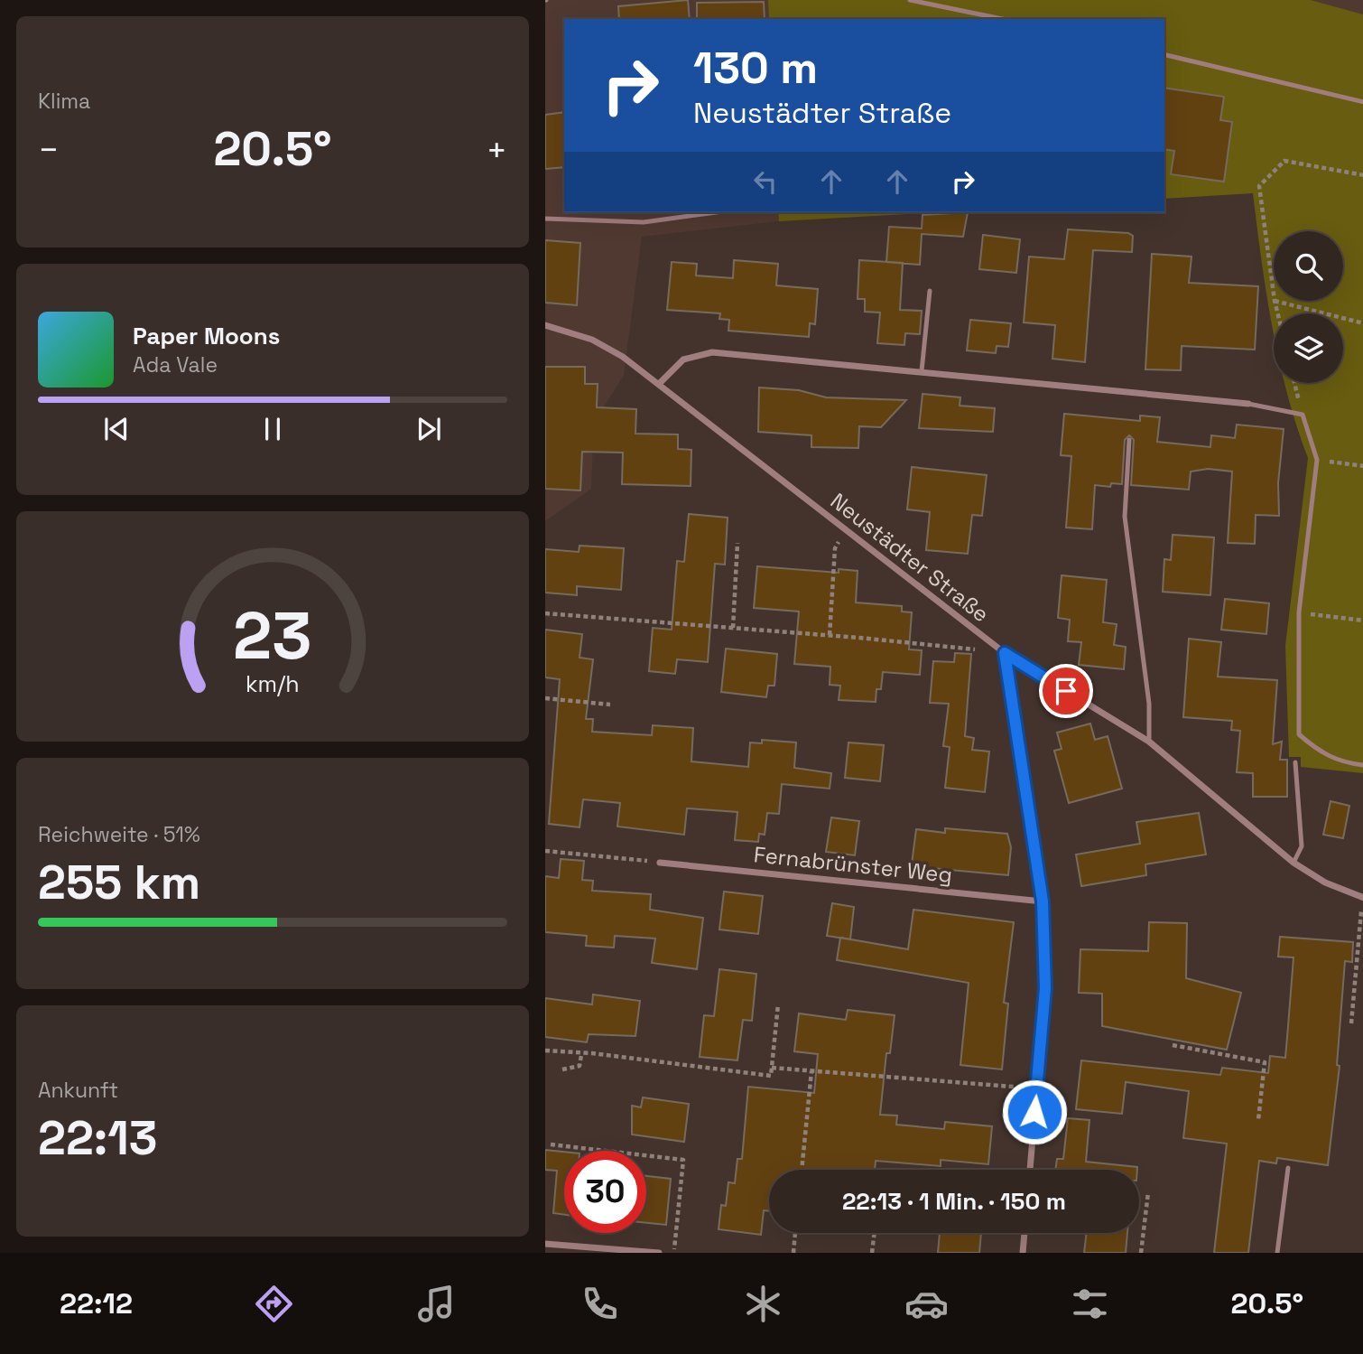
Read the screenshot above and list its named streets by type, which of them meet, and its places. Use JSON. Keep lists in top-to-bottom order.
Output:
{
  "streets": {
    "street": ["Neustädter Straße", "Fernabrünster Weg"]
  },
  "page": {
    "tile": [
      "Klima",
      ["Reichweite · 51%", "255 km"],
      ["Ankunft", "22:13"]
    ],
    "turn": ["130 m", "Neustädter Straße"],
    "heat": ["−", "20.5°", "+"],
    "song": ["Paper Moons", "Ada Vale"],
    "limit": "30",
    "trip": "22:13 · 1 Min. · 150 m",
    "tabs": ["22:12", "20.5°"],
    "gauge": ["23", "km/h"]
  }
}
